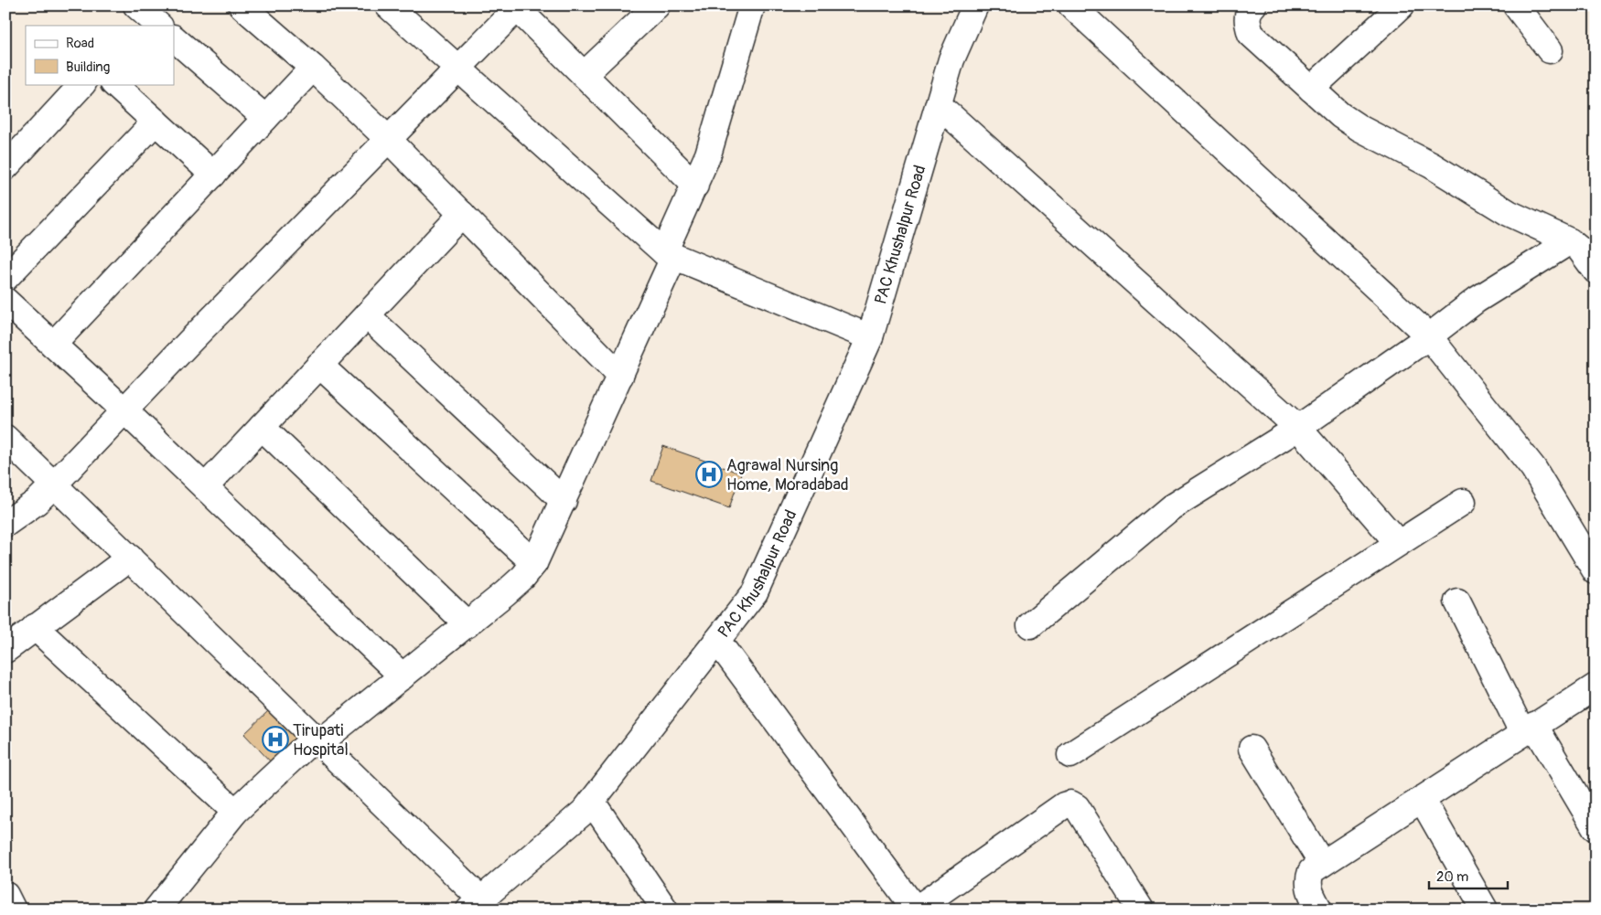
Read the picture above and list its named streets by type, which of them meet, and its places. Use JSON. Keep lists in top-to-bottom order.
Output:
{
  "streets": {
    "street": ["PAC Khushalpur Road"]
  },
  "places": {
    "hospital": ["Agrawal Nursing Home, Moradabad", "Tirupati Hospital"]
  },
  "legend": ["Road", "Building"],
  "scale_bar": "20 m"
}
